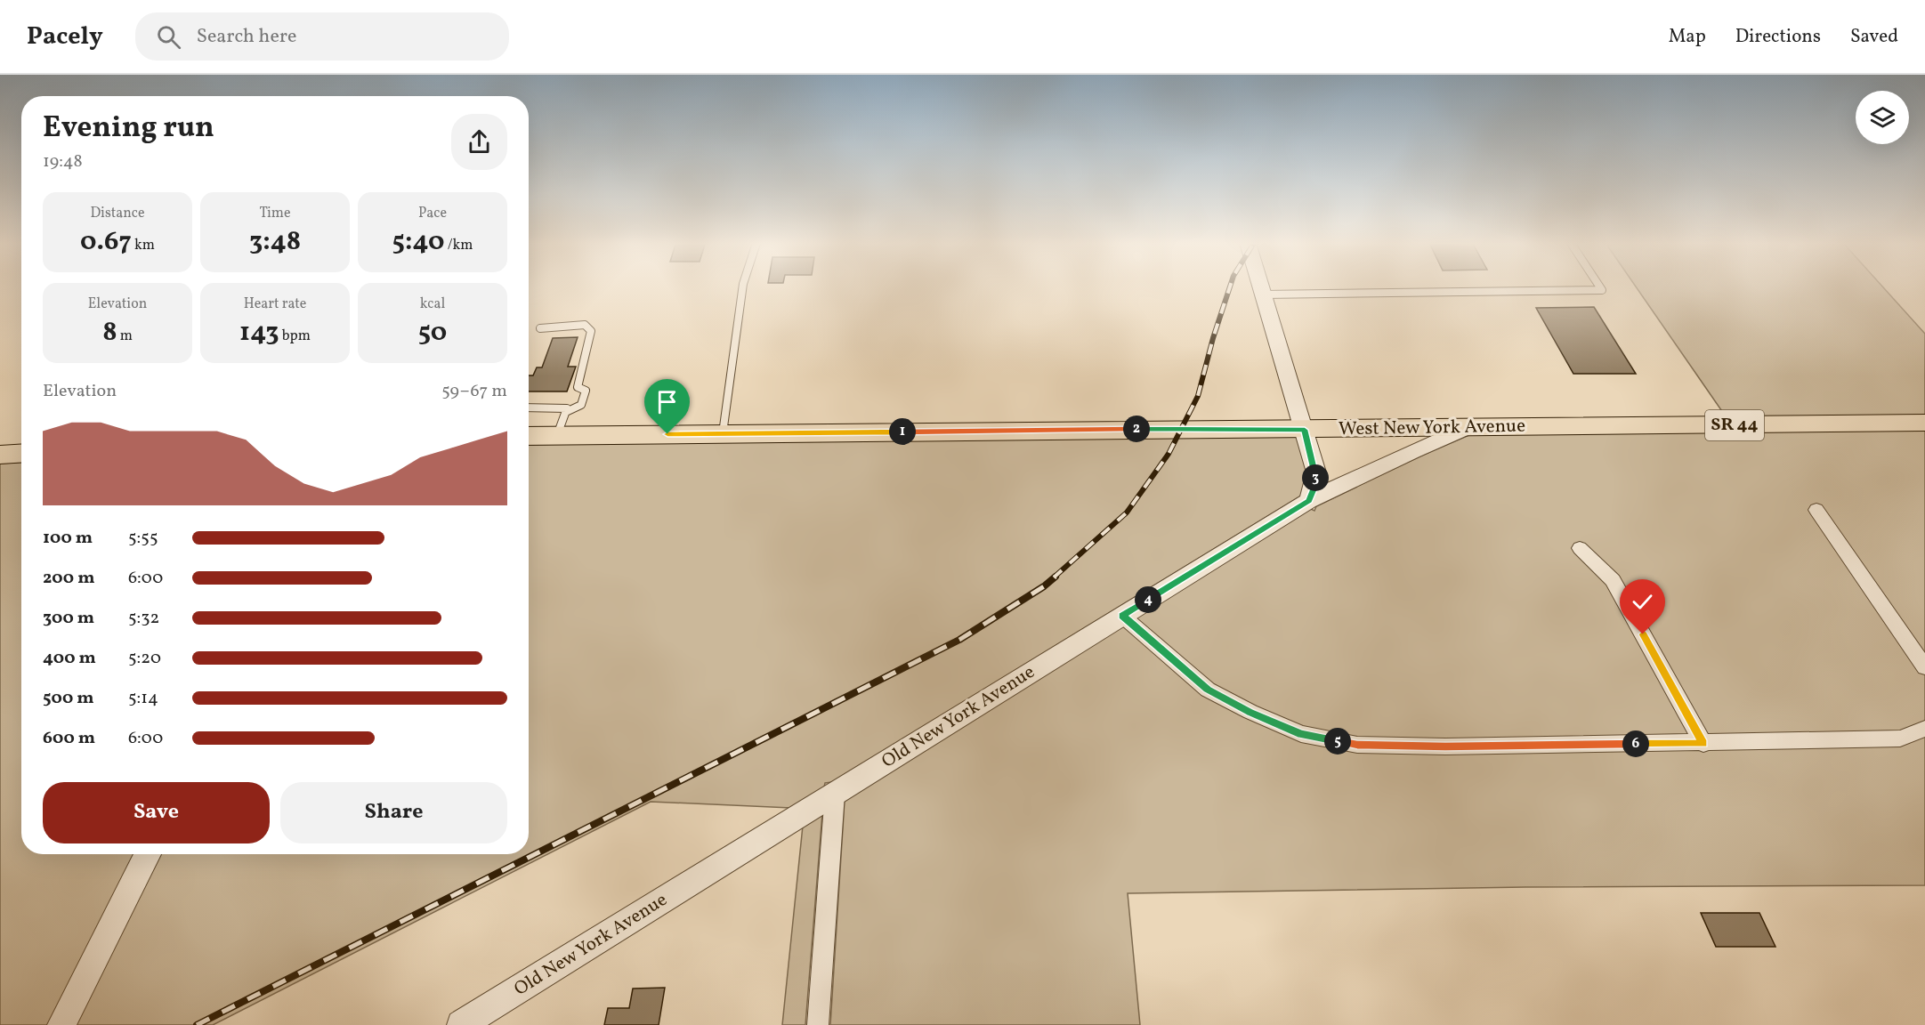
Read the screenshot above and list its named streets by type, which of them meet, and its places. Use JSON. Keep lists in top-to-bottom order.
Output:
{
  "streets": {
    "main road": ["SR 44", "West New York Avenue"],
    "street": ["Old New York Avenue"]
  },
  "crossings": [
    ["West New York Avenue", "Old New York Avenue"]
  ],
  "page": {
    "header": "Pacely",
    "search": "Search here",
    "nav": ["Map", "Directions", "Saved"],
    "heading": ["Evening run", "19:48"],
    "stats": [
      ["Distance", "0.67 km"],
      ["Time", "3:48"],
      ["Pace", "5:40 /km"],
      ["Elevation", "8 m"],
      ["Heart rate", "143 bpm"],
      ["kcal", "50"]
    ],
    "chart": ["Elevation", "59–67 m"],
    "pins": [
      "2",
      "1",
      "3",
      "4",
      "5",
      "6"
    ],
    "list": [
      {
        "name": "100 m",
        "note": "5:55"
      },
      {
        "name": "200 m",
        "note": "6:00"
      },
      {
        "name": "300 m",
        "note": "5:32"
      },
      {
        "name": "400 m",
        "note": "5:20"
      },
      {
        "name": "500 m",
        "note": "5:14"
      },
      {
        "name": "600 m",
        "note": "6:00"
      }
    ],
    "buttons": ["Save", "Share"]
  }
}
